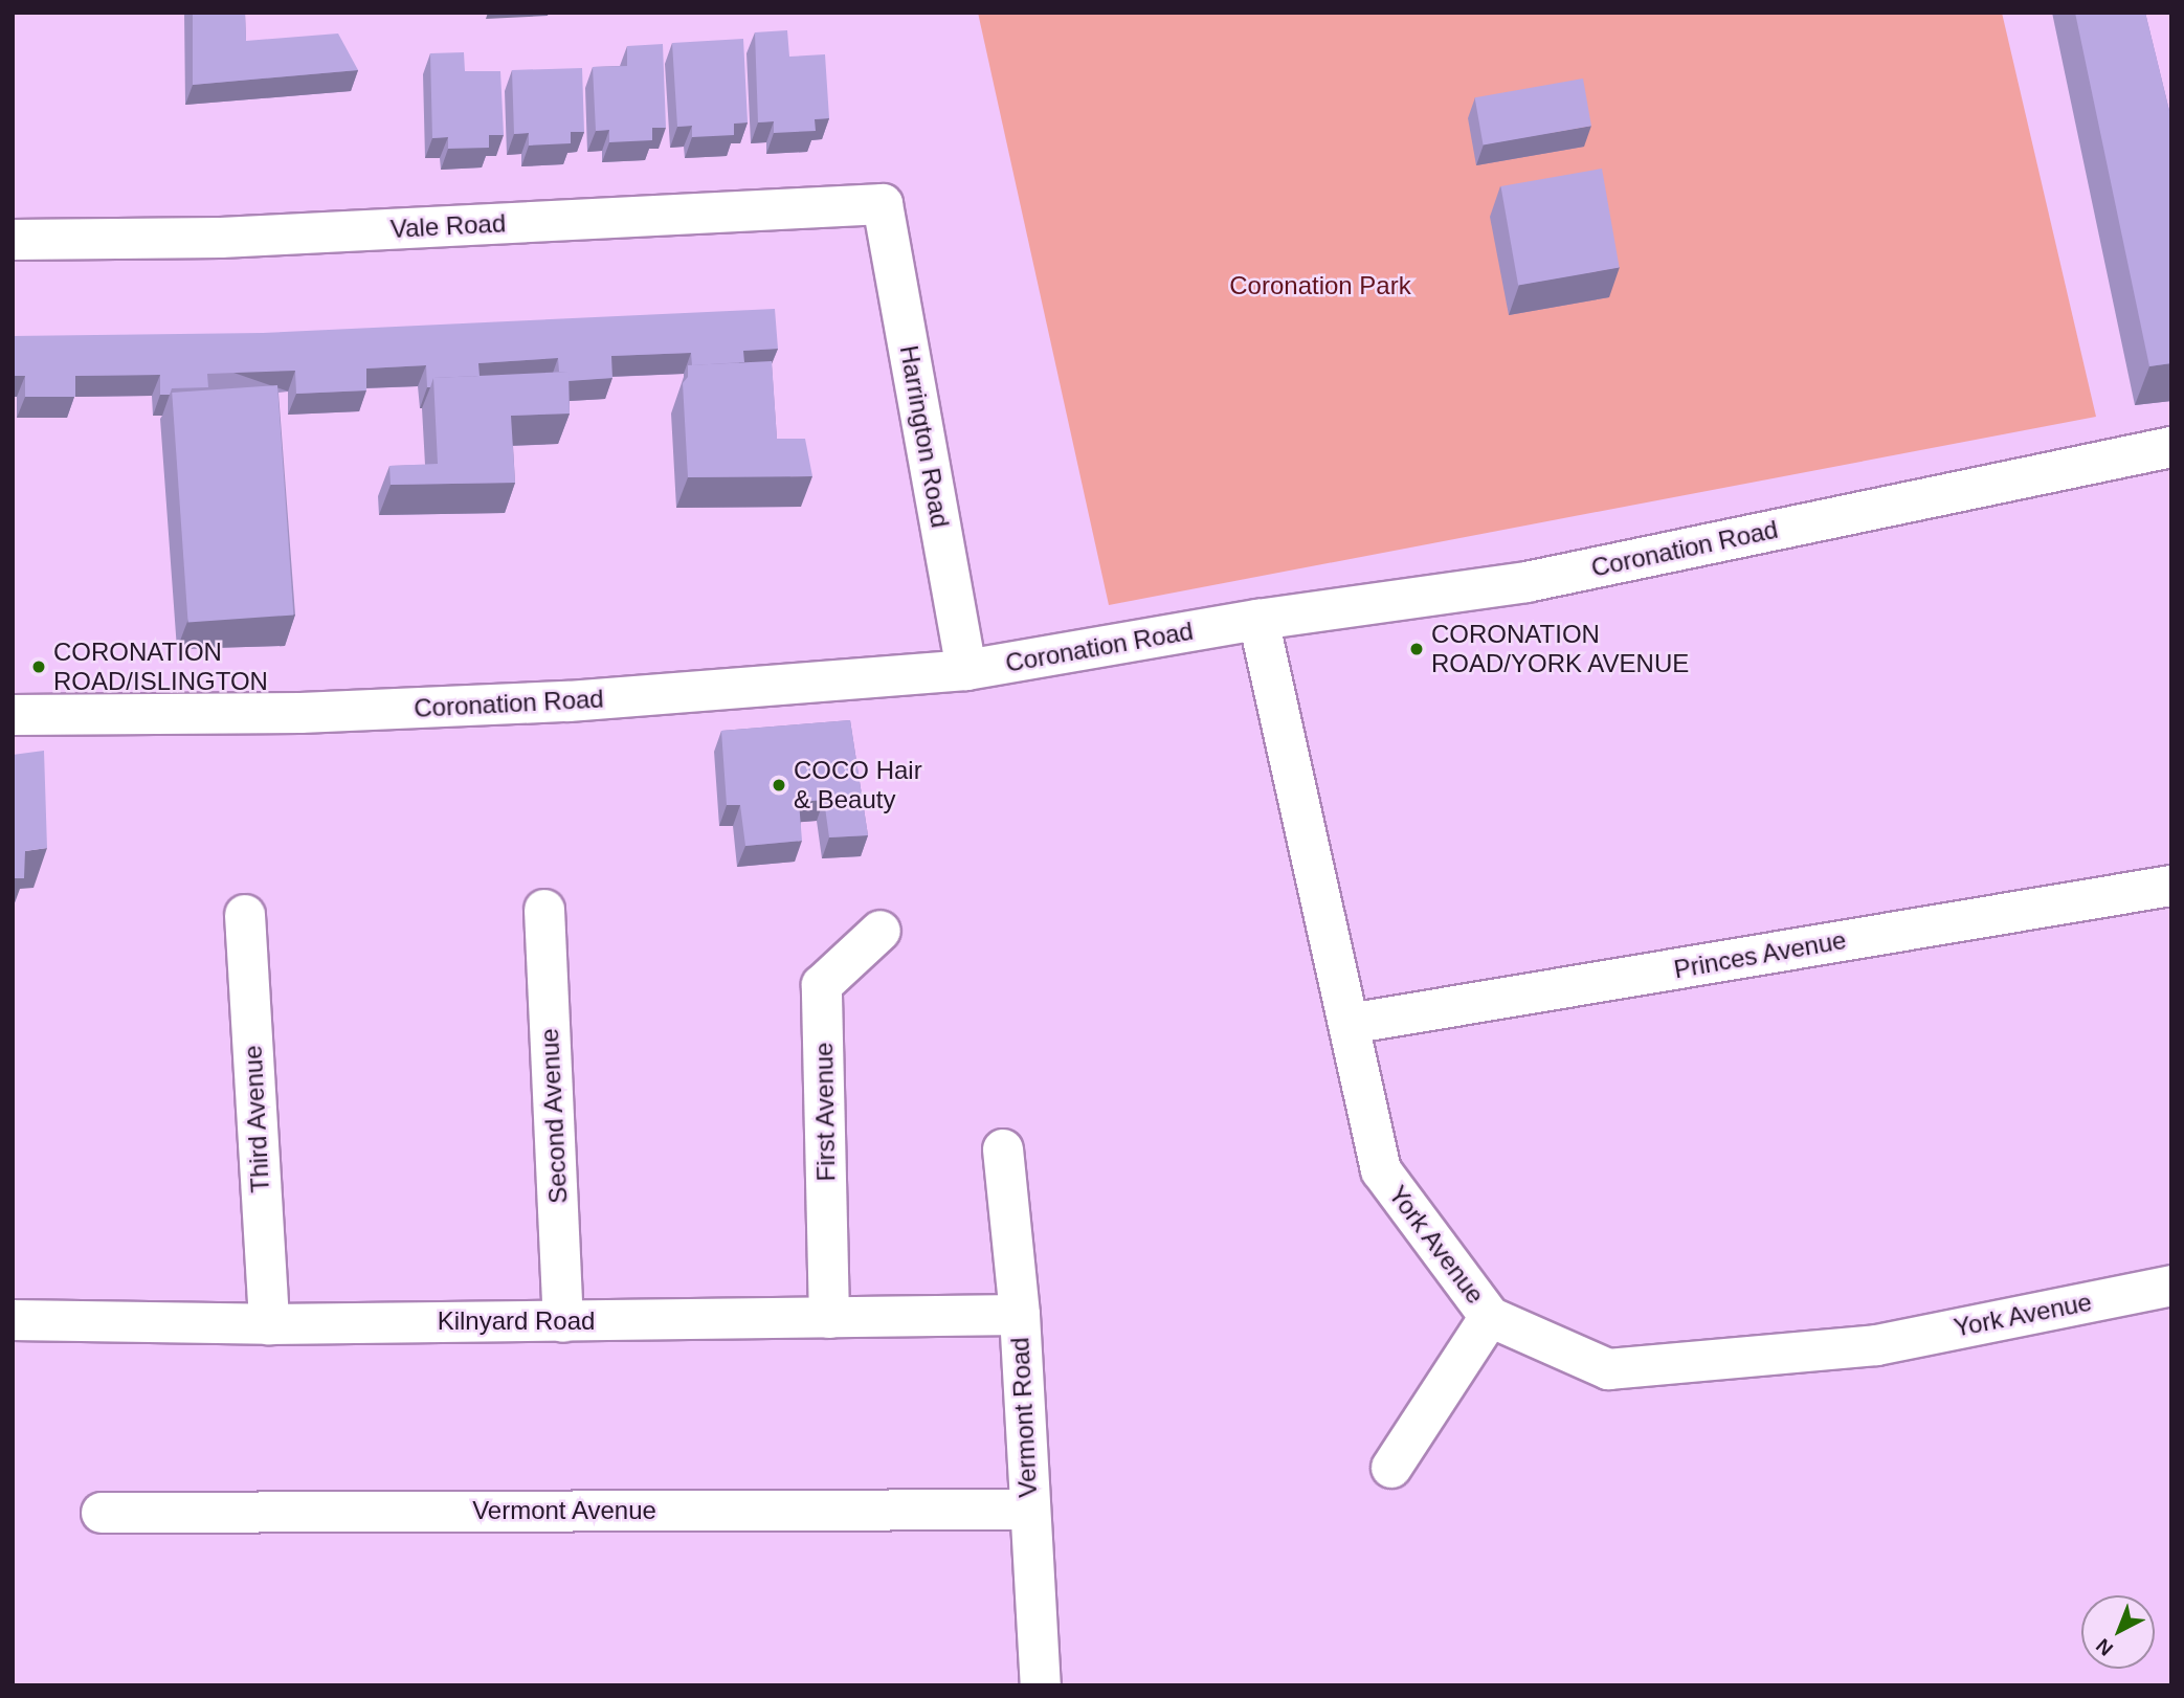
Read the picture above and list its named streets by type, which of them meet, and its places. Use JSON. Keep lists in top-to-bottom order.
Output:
{
  "streets": {
    "street": [
      "Vale Road",
      "Harrington Road",
      "Coronation Road",
      "Princes Avenue",
      "First Avenue",
      "Second Avenue",
      "Third Avenue",
      "York Avenue",
      "Kilnyard Road",
      "Vermont Road",
      "Vermont Avenue"
    ]
  },
  "crossings": [
    ["Vale Road", "Harrington Road"],
    ["Harrington Road", "Coronation Road"],
    ["Coronation Road", "York Avenue"],
    ["Princes Avenue", "York Avenue"],
    ["First Avenue", "Kilnyard Road"],
    ["Second Avenue", "Kilnyard Road"],
    ["Third Avenue", "Kilnyard Road"],
    ["Kilnyard Road", "Vermont Road"],
    ["Vermont Road", "Vermont Avenue"]
  ],
  "parks": ["Coronation Park"],
  "places": ["CORONATION ROAD/YORK AVENUE", "CORONATION ROAD/ISLINGTON", "COCO Hair & Beauty"],
  "north": "bottom left"
}
